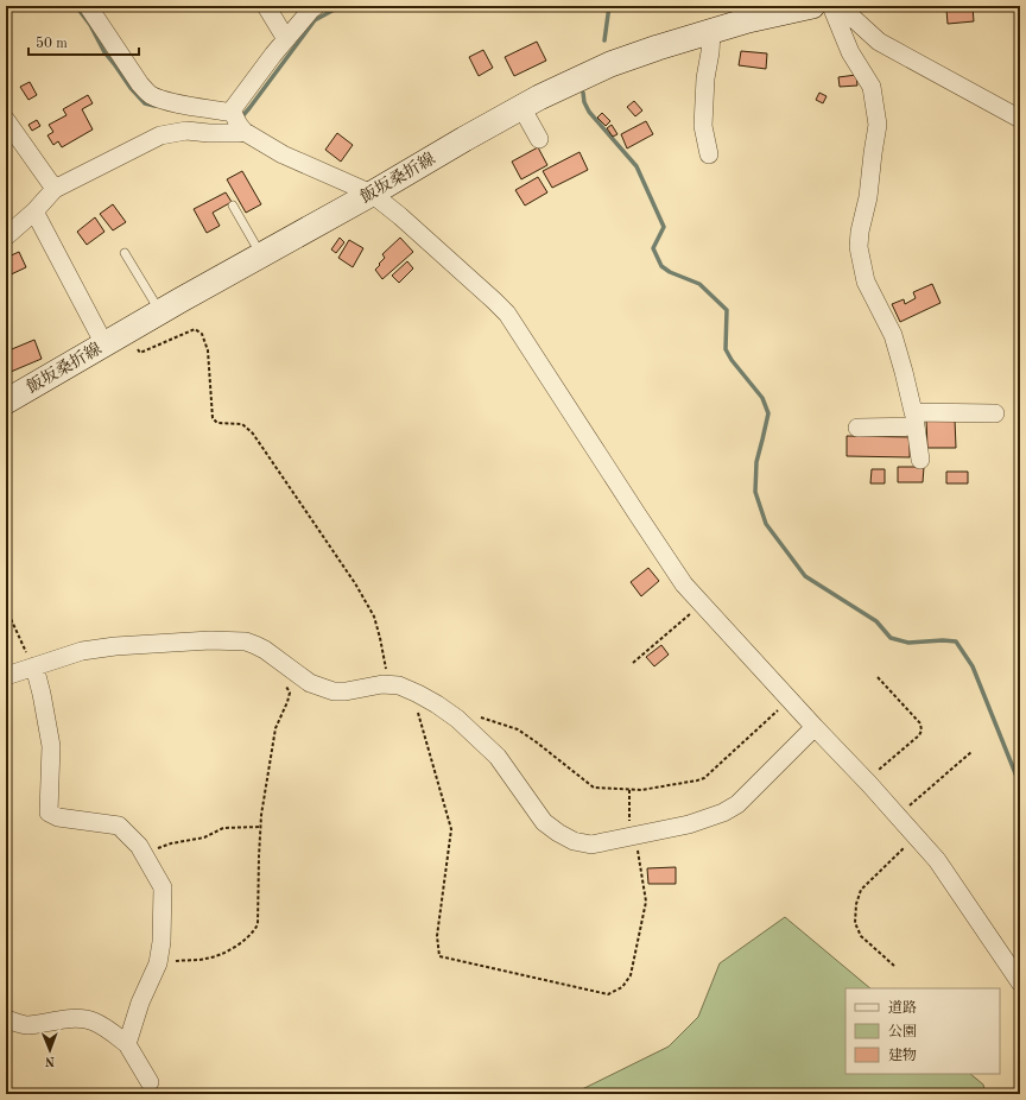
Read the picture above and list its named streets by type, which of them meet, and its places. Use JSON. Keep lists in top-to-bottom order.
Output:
{
  "streets": {
    "main road": ["飯坂桑折線"]
  },
  "legend": ["道路", "公園", "建物"],
  "scale_bar": "50 m",
  "north": "bottom"
}
